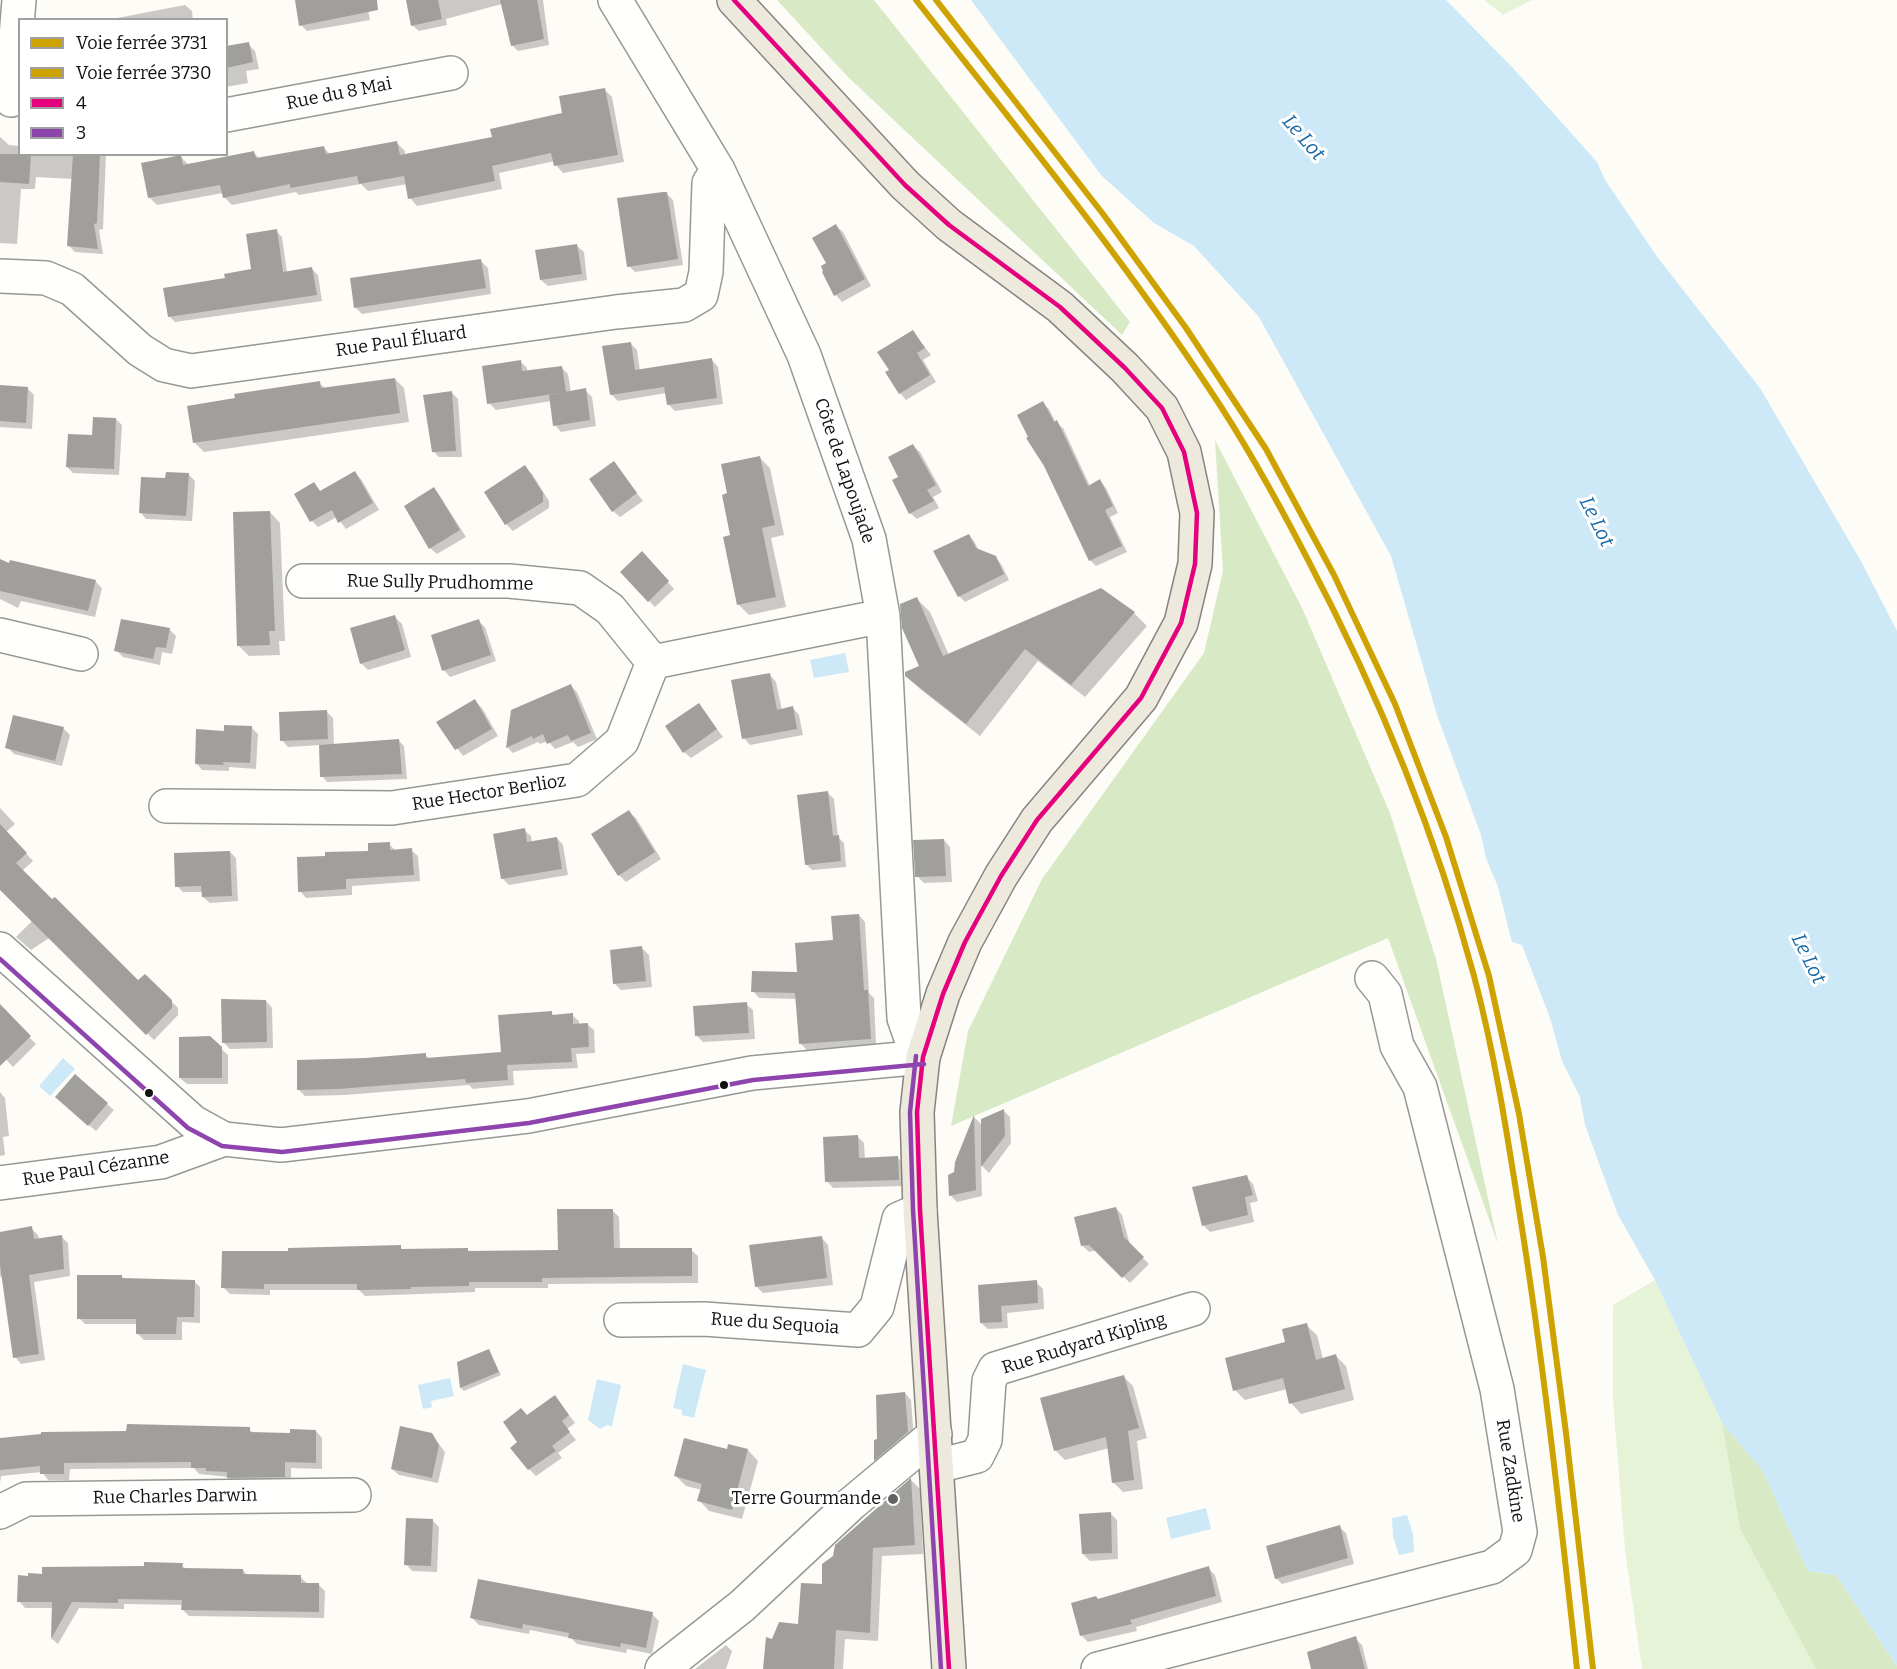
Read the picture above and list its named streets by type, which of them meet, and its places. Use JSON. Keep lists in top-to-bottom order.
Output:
{
  "streets": {
    "street": [
      "Rue du 8 Mai",
      "Rue Paul Éluard",
      "Côte de Lapoujade",
      "Rue Sully Prudhomme",
      "Rue Hector Berlioz",
      "Rue Paul Cézanne",
      "Rue du Sequoia",
      "Rue Rudyard Kipling",
      "Rue Zadkine",
      "Rue Charles Darwin"
    ]
  },
  "crossings": [
    ["Rue Paul Éluard", "Côte de Lapoujade"],
    ["Rue Sully Prudhomme", "Rue Hector Berlioz"]
  ],
  "water": ["Le Lot"],
  "places": ["Terre Gourmande"],
  "lines": [
    "rail line 3731",
    "rail line 3730",
    "transit line 4",
    "transit line 3"
  ],
  "legend": [
    "Voie ferrée 3731",
    "Voie ferrée 3730",
    "4",
    "3"
  ]
}
